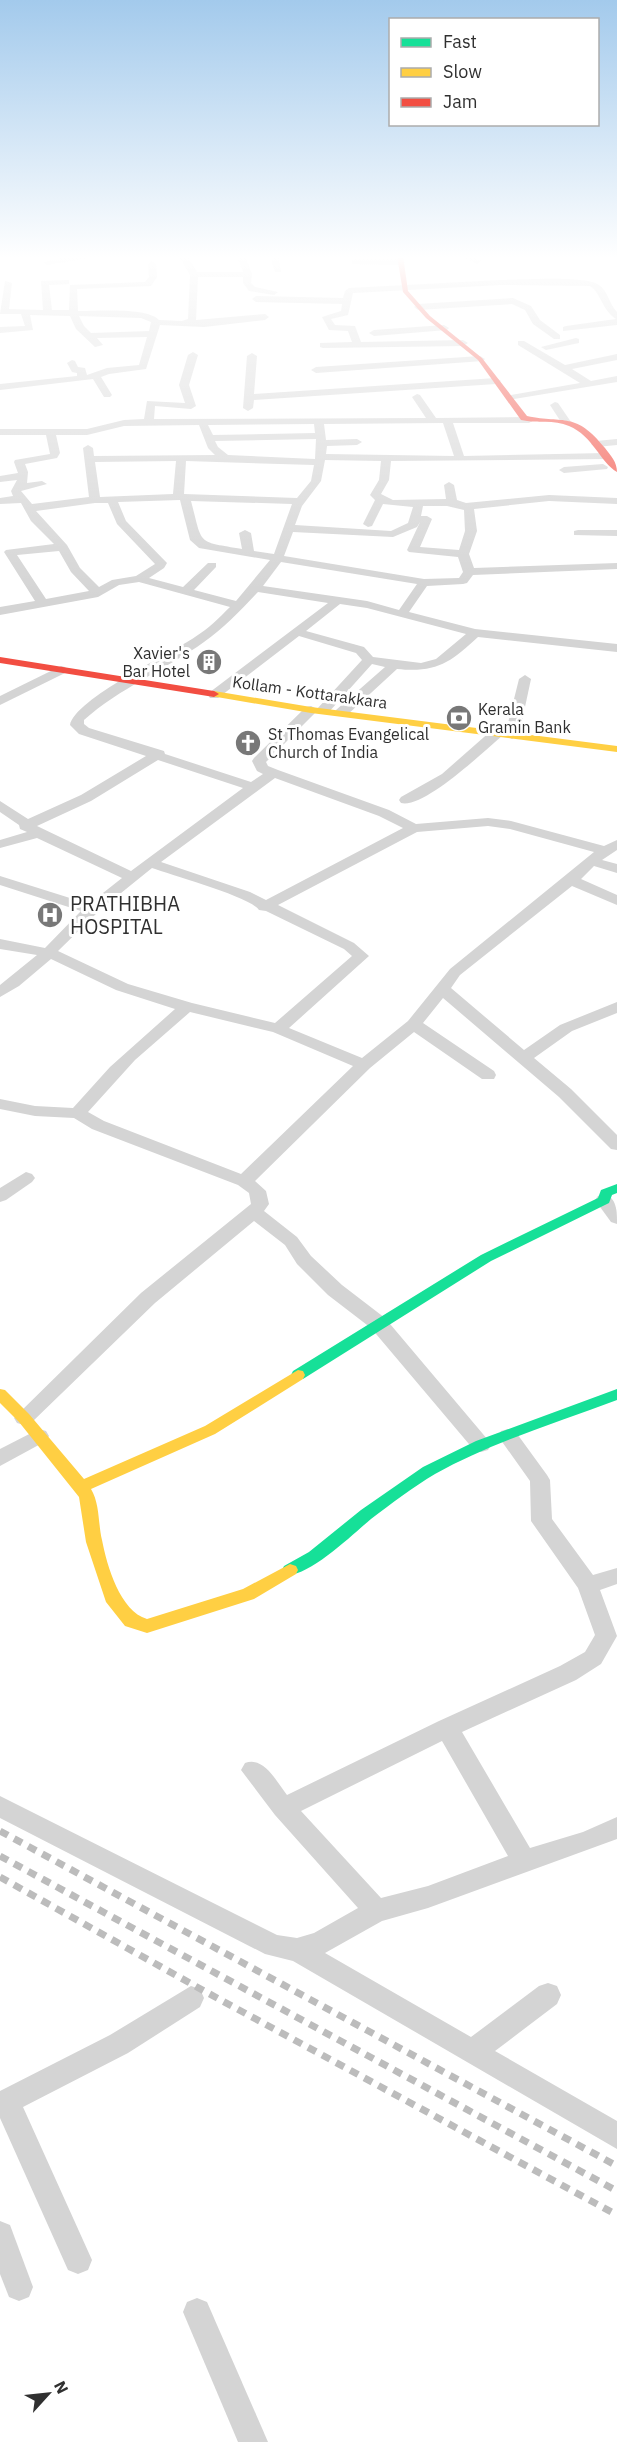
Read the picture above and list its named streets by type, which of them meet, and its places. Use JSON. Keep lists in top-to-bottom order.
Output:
{
  "streets": {
    "street": ["Kollam - Kottarakkara"]
  },
  "places": {
    "building": ["Xavier's Bar Hotel"],
    "bank": ["Kerala Gramin Bank"],
    "church": ["St Thomas Evangelical Church of India"],
    "hospital": ["PRATHIBHA HOSPITAL"]
  },
  "legend": ["Fast", "Slow", "Jam"],
  "north": "top right"
}
